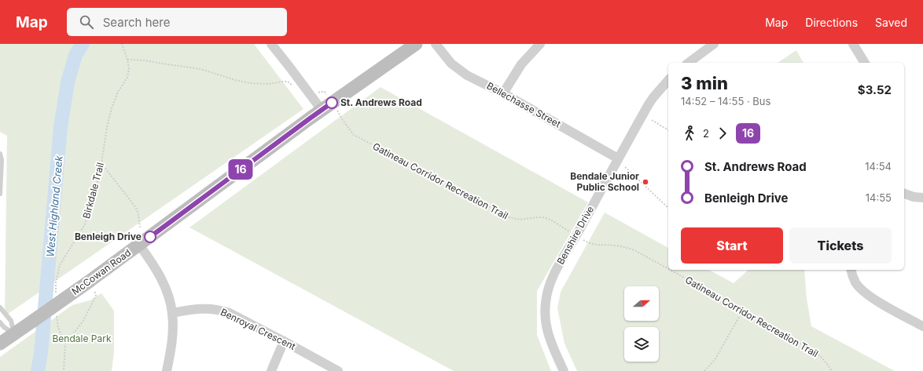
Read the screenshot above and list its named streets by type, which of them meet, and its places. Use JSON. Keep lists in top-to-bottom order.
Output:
{
  "streets": {
    "main road": ["McCowan Road"],
    "street": ["Bellechasse Street", "Benshire Drive", "Benroyal Crescent"],
    "path": ["Gatineau Corridor Recreation Trail", "Birkdale Trail"]
  },
  "crossings": [
    ["Bellechasse Street", "Benshire Drive"]
  ],
  "water": ["West Highland Creek"],
  "parks": ["Bendale Park"],
  "places": ["St. Andrews Road", "Bendale Junior Public School", "Benleigh Drive"],
  "lines": ["bus line 16"],
  "north": "right",
  "page": {
    "header": "Map",
    "search": "Search here",
    "nav": ["Map", "Directions", "Saved"],
    "on_map": "16",
    "heading": ["3 min", "14:52 – 14:55 · Bus", "$3.52"],
    "legs": ["2", "16"],
    "list": [
      {
        "name": "St. Andrews Road",
        "value": "14:54"
      },
      {
        "name": "Benleigh Drive",
        "value": "14:55"
      }
    ],
    "buttons": ["Start", "Tickets"]
  }
}
